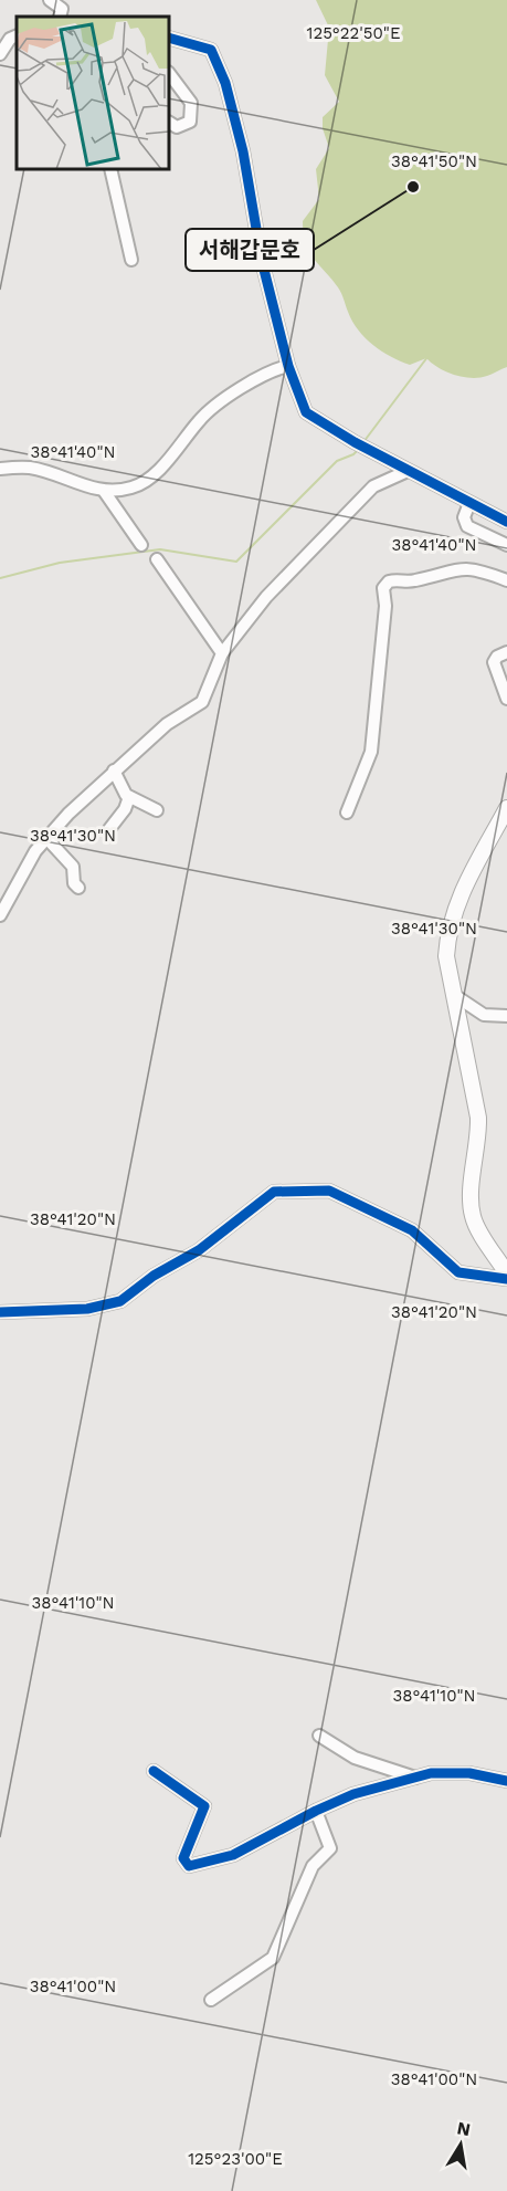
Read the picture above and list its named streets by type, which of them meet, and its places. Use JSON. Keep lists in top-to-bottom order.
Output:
{
  "places": ["서해갑문호"],
  "north": "top",
  "coordinates": [
    "125°22'50\"E",
    "38°41'50\"N",
    "38°41'40\"N",
    "38°41'30\"N",
    "38°41'20\"N",
    "38°41'10\"N",
    "38°41'00\"N",
    "125°23'00\"E"
  ]
}
